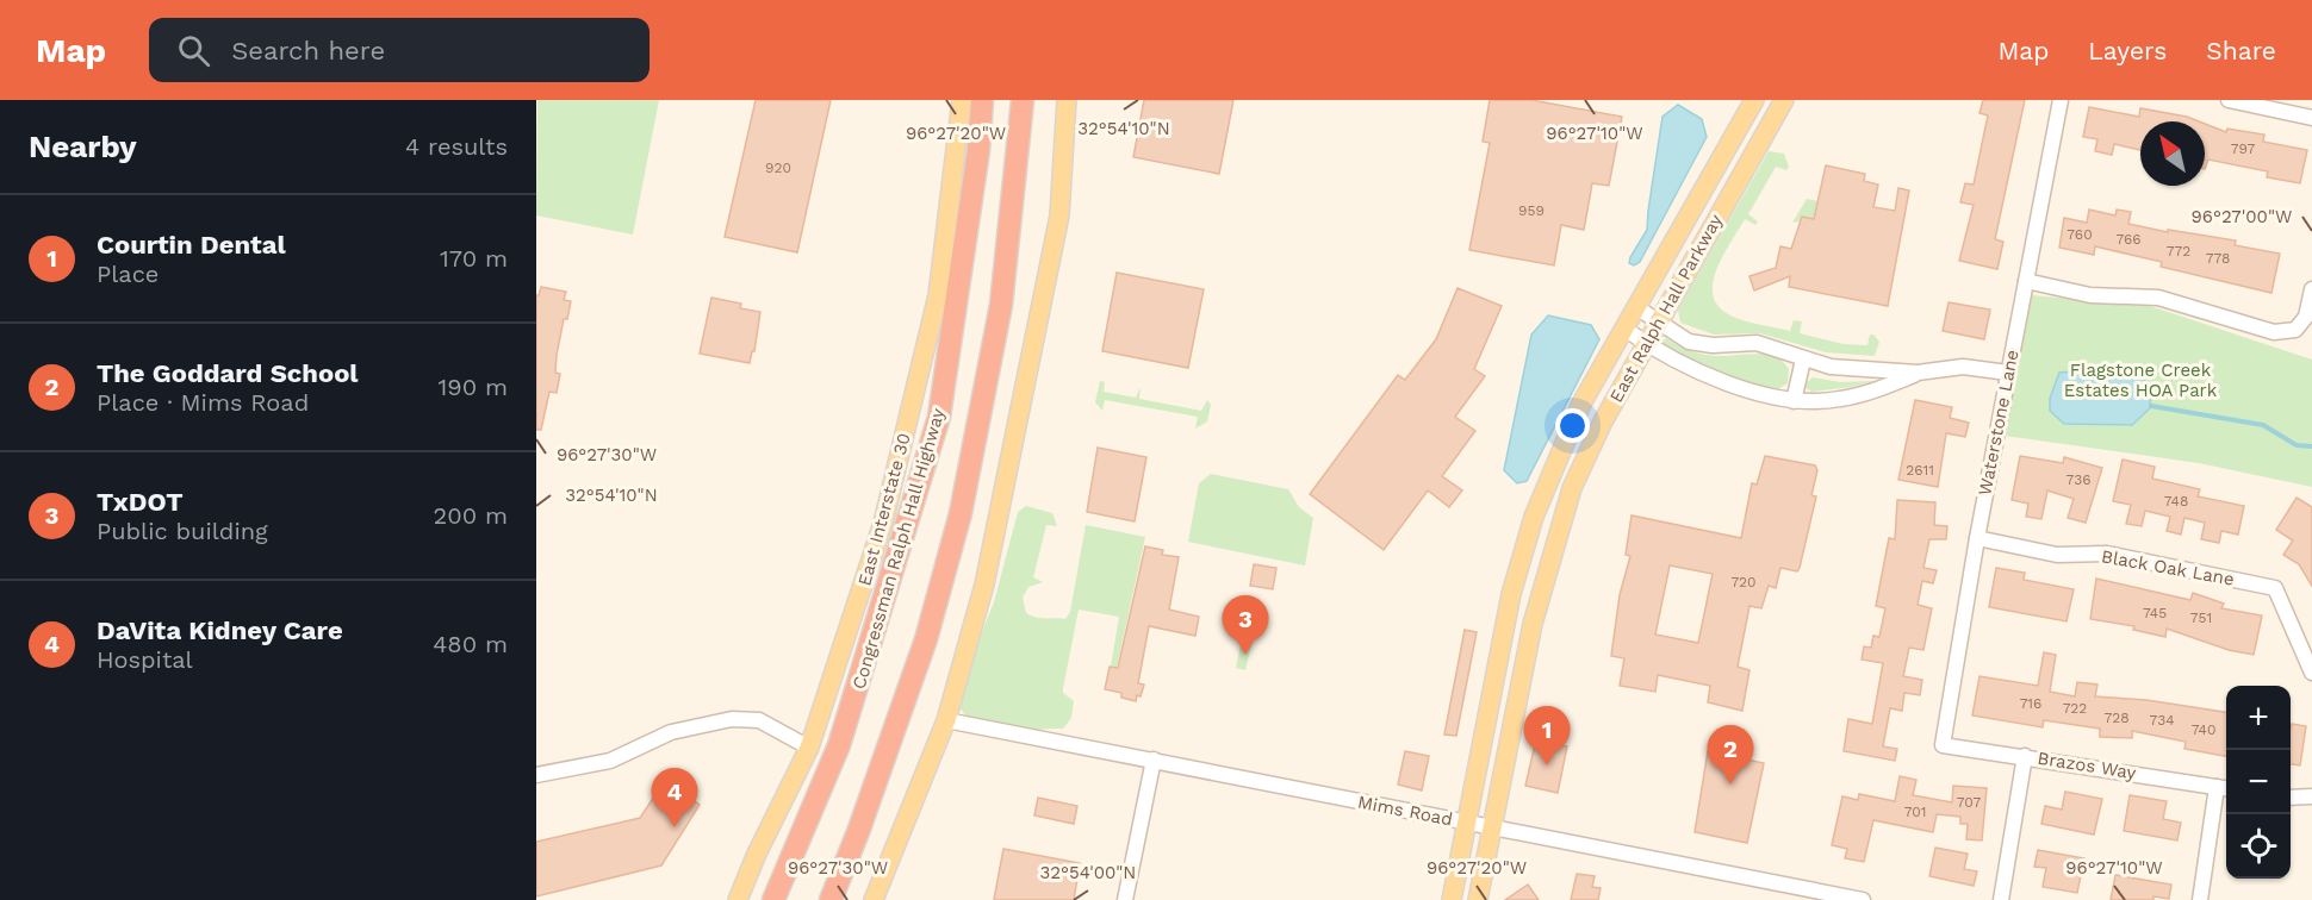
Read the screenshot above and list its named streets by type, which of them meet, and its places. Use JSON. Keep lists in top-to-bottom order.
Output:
{
  "streets": {
    "highway": ["Congressman Ralph Hall Highway"],
    "main road": ["East Ralph Hall Parkway", "East Interstate 30"],
    "street": [
      "Waterstone Lane",
      "Black Oak Lane",
      "Brazos Way",
      "Mims Road"
    ]
  },
  "crossings": [
    ["East Ralph Hall Parkway", "Mims Road"],
    ["Waterstone Lane", "Black Oak Lane"],
    ["Waterstone Lane", "Brazos Way"]
  ],
  "parks": ["Flagstone Creek Estates HOA Park"],
  "house_numbers": [
    "797",
    "920",
    "959",
    "760",
    "766",
    "772",
    "778",
    "2611",
    "736",
    "748",
    "720",
    "745",
    "751",
    "716",
    "722",
    "728",
    "734",
    "740",
    "707",
    "701"
  ],
  "north": "top left",
  "page": {
    "header": "Map",
    "search": "Search here",
    "nav": ["Map", "Layers", "Share"],
    "heading": ["Nearby", "4 results"],
    "list": [
      {
        "mark": "1",
        "name": "Courtin Dental",
        "note": "Place",
        "value": "170 m"
      },
      {
        "mark": "2",
        "name": "The Goddard School",
        "note": "Place · Mims Road",
        "value": "190 m"
      },
      {
        "mark": "3",
        "name": "TxDOT",
        "note": "Public building",
        "value": "200 m"
      },
      {
        "mark": "4",
        "name": "DaVita Kidney Care",
        "note": "Hospital",
        "value": "480 m"
      }
    ],
    "pins": [
      "3",
      "1",
      "2",
      "4"
    ],
    "map_buttons": ["+", "−"]
  },
  "coordinates": [
    "32°54'10\"N",
    "96°27'20\"W",
    "96°27'10\"W",
    "96°27'00\"W",
    "96°27'30\"W",
    "32°54'00\"N"
  ]
}
